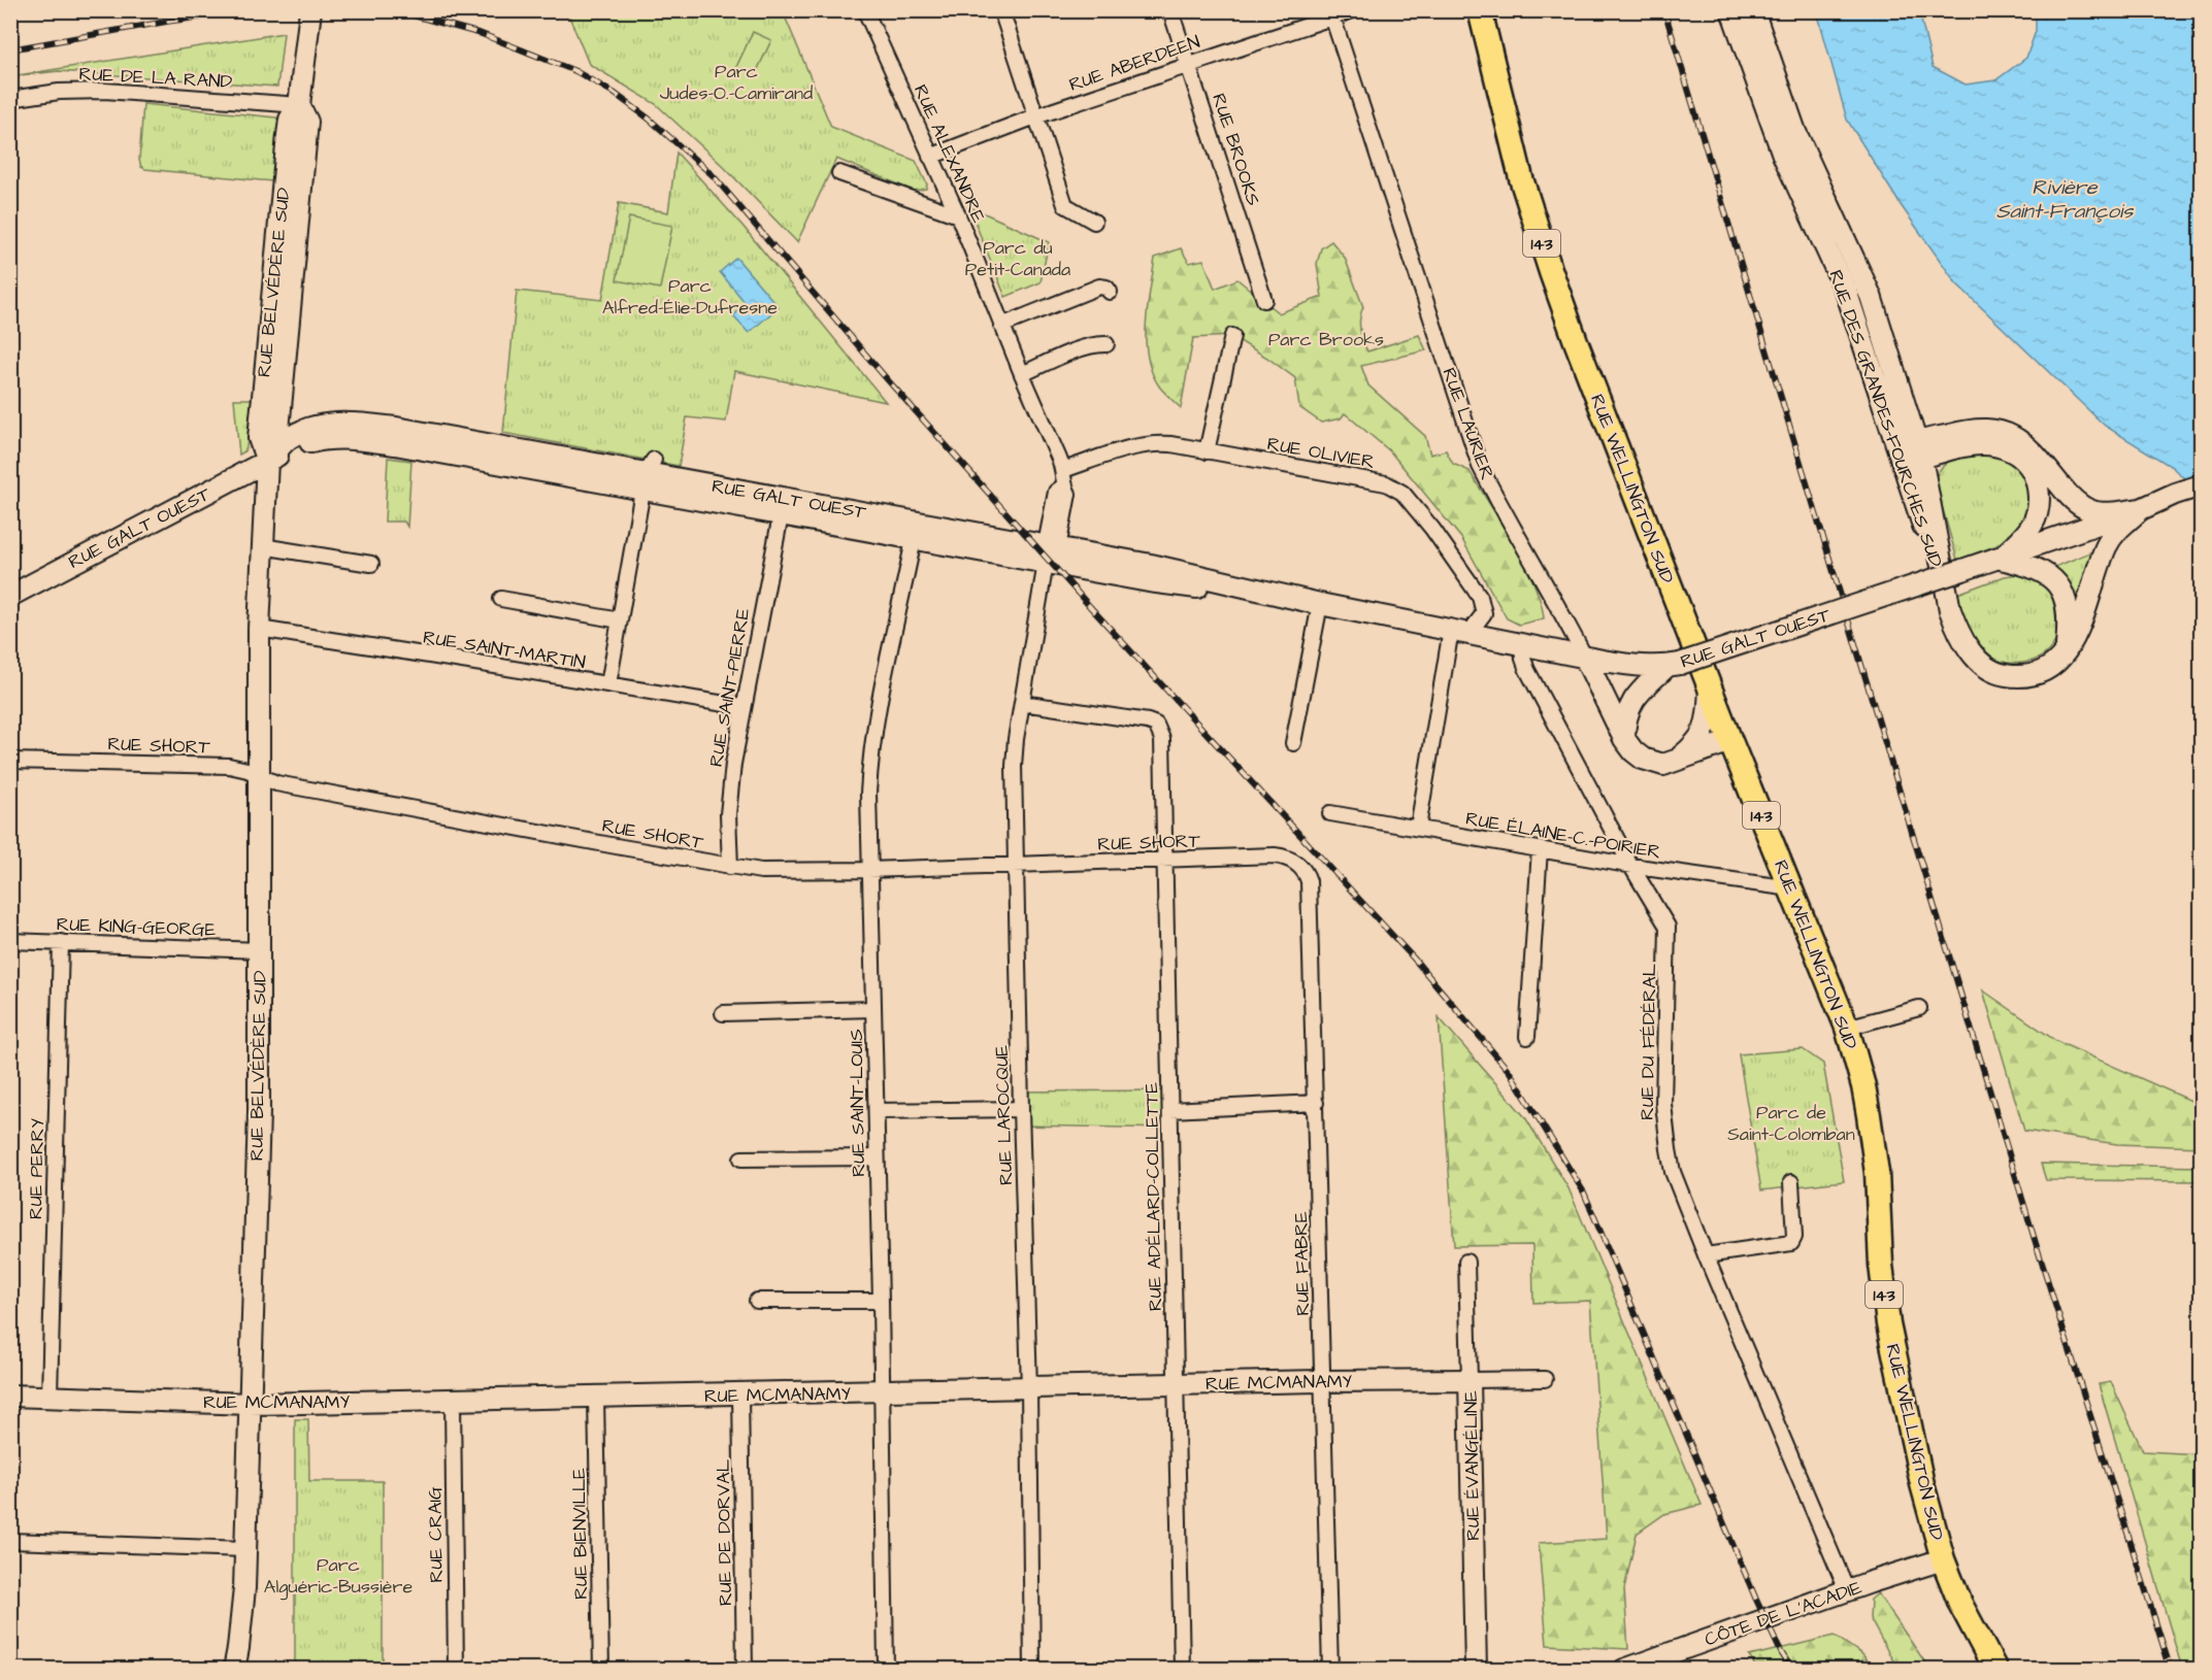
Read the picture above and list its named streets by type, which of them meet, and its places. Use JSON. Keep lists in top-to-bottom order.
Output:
{
  "streets": {
    "main road": [
      "143",
      "RUE BELVÉDÈRE SUD",
      "RUE DES GRANDES-FOURCHES SUD",
      "RUE LAURIER",
      "RUE WELLINGTON SUD",
      "RUE GALT OUEST",
      "RUE MCMANAMY",
      "RUE ÉVANGÉLINE",
      "CÔTE DE L'ACADIE"
    ],
    "street": [
      "RUE ABERDEEN",
      "RUE DE LA RAND",
      "RUE BROOKS",
      "RUE ALEXANDRE",
      "RUE OLIVIER",
      "RUE SAINT-MARTIN",
      "RUE SAINT-PIERRE",
      "RUE SHORT",
      "RUE ÉLAINE-C.-POIRIER",
      "RUE KING-GEORGE",
      "RUE DU FÉDÉRAL",
      "RUE SAINT-LOUIS",
      "RUE LAROCQUE",
      "RUE PERRY",
      "RUE ADÉLARD-COLLETTE",
      "RUE FABRE",
      "RUE DE DORVAL",
      "RUE BIENVILLE",
      "RUE CRAIG"
    ]
  },
  "crossings": [
    ["RUE ABERDEEN", "RUE BROOKS"],
    ["RUE ABERDEEN", "RUE ALEXANDRE"],
    ["RUE ABERDEEN", "RUE LAURIER"],
    ["RUE DE LA RAND", "RUE BELVÉDÈRE SUD"],
    ["RUE ALEXANDRE", "RUE OLIVIER"],
    ["RUE ALEXANDRE", "RUE GALT OUEST"],
    ["RUE ALEXANDRE", "RUE LAROCQUE"],
    ["RUE BELVÉDÈRE SUD", "RUE GALT OUEST"],
    ["RUE BELVÉDÈRE SUD", "RUE SAINT-MARTIN"],
    ["RUE BELVÉDÈRE SUD", "RUE SHORT"],
    ["RUE BELVÉDÈRE SUD", "RUE KING-GEORGE"],
    ["RUE BELVÉDÈRE SUD", "RUE MCMANAMY"],
    ["RUE LAURIER", "RUE WELLINGTON SUD"],
    ["RUE LAURIER", "RUE GALT OUEST"],
    ["RUE OLIVIER", "RUE GALT OUEST"],
    ["RUE WELLINGTON SUD", "RUE ÉLAINE-C.-POIRIER"],
    ["RUE WELLINGTON SUD", "CÔTE DE L'ACADIE"],
    ["RUE GALT OUEST", "RUE SAINT-PIERRE"],
    ["RUE GALT OUEST", "RUE DU FÉDÉRAL"],
    ["RUE GALT OUEST", "RUE SAINT-LOUIS"],
    ["RUE GALT OUEST", "RUE LAROCQUE"],
    ["RUE SAINT-MARTIN", "RUE SAINT-PIERRE"],
    ["RUE SAINT-PIERRE", "RUE SHORT"],
    ["RUE SHORT", "RUE SAINT-LOUIS"],
    ["RUE SHORT", "RUE LAROCQUE"],
    ["RUE SHORT", "RUE ADÉLARD-COLLETTE"],
    ["RUE SHORT", "RUE FABRE"],
    ["RUE ÉLAINE-C.-POIRIER", "RUE DU FÉDÉRAL"],
    ["RUE KING-GEORGE", "RUE PERRY"],
    ["RUE DU FÉDÉRAL", "CÔTE DE L'ACADIE"],
    ["RUE SAINT-LOUIS", "RUE MCMANAMY"],
    ["RUE LAROCQUE", "RUE ADÉLARD-COLLETTE"],
    ["RUE LAROCQUE", "RUE MCMANAMY"],
    ["RUE PERRY", "RUE MCMANAMY"],
    ["RUE ADÉLARD-COLLETTE", "RUE MCMANAMY"],
    ["RUE FABRE", "RUE MCMANAMY"],
    ["RUE MCMANAMY", "RUE ÉVANGÉLINE"],
    ["RUE MCMANAMY", "RUE DE DORVAL"],
    ["RUE MCMANAMY", "RUE BIENVILLE"],
    ["RUE MCMANAMY", "RUE CRAIG"]
  ],
  "water": ["Rivière Saint-François"],
  "parks": [
    "Parc Judes-O.-Camirand",
    "Parc du Petit-Canada",
    "Parc Alfred-Élie-Dufresne",
    "Parc Brooks",
    "Parc de Saint-Colomban",
    "Parc Alguéric-Bussière"
  ]
}
